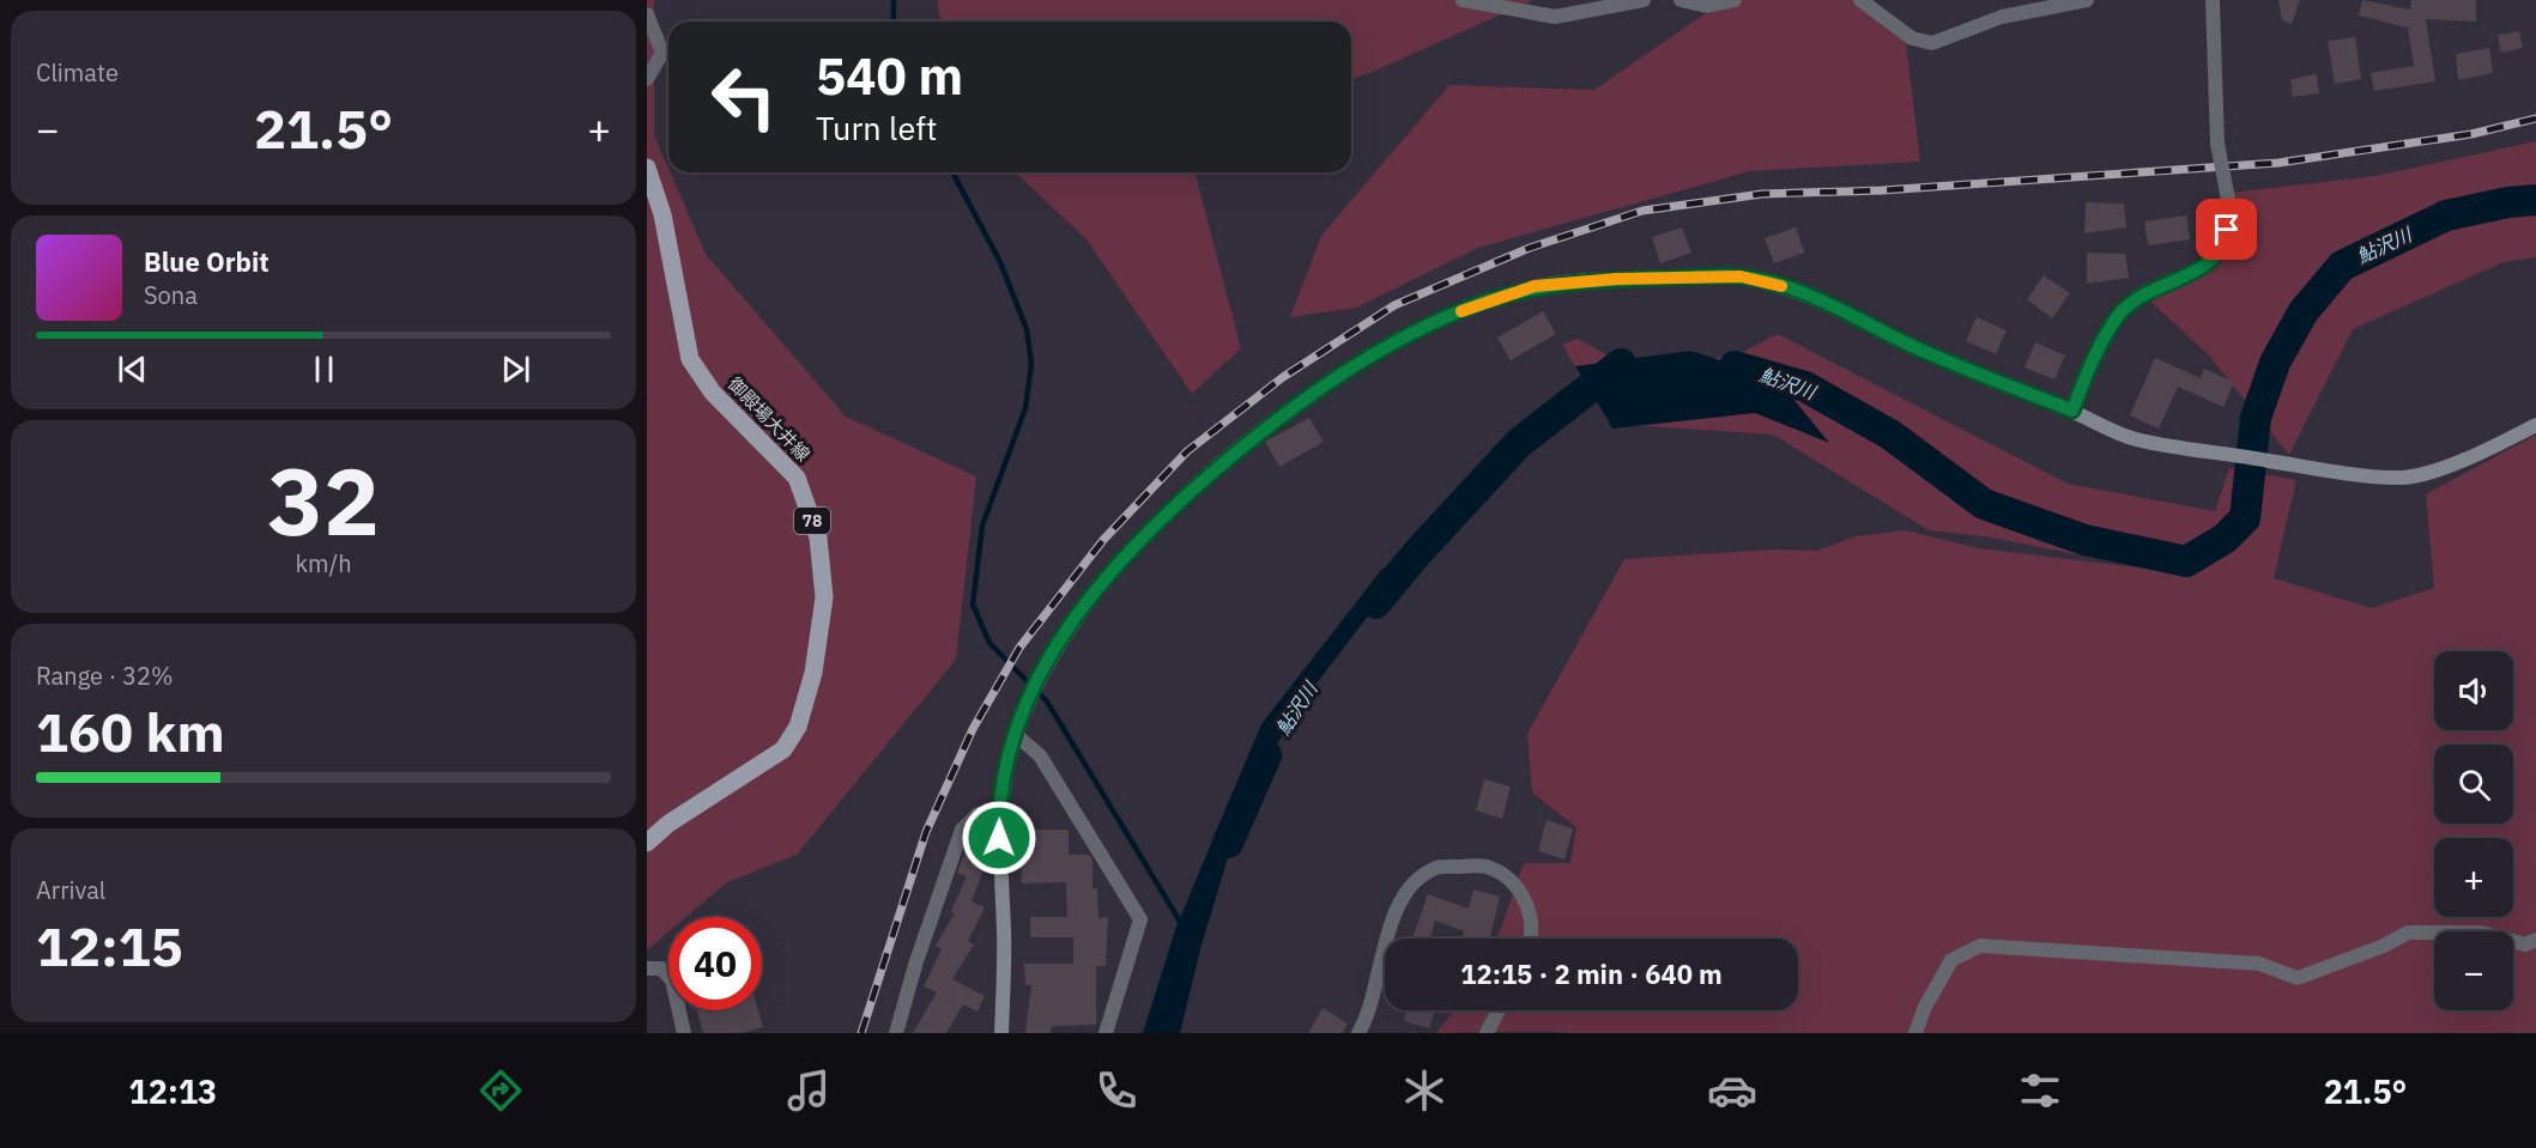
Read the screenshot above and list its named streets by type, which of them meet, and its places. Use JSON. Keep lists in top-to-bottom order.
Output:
{
  "streets": {
    "main road": ["御殿場大井線", "78"]
  },
  "water": ["鮎沢川"],
  "page": {
    "tile": [
      "Climate",
      ["32", "km/h"],
      ["Range · 32%", "160 km"],
      ["Arrival", "12:15"]
    ],
    "turn": ["540 m", "Turn left"],
    "heat": ["−", "21.5°", "+"],
    "song": ["Blue Orbit", "Sona"],
    "map_buttons": ["+", "−"],
    "limit": "40",
    "trip": "12:15 · 2 min · 640 m",
    "tabs": ["12:13", "21.5°"]
  }
}
